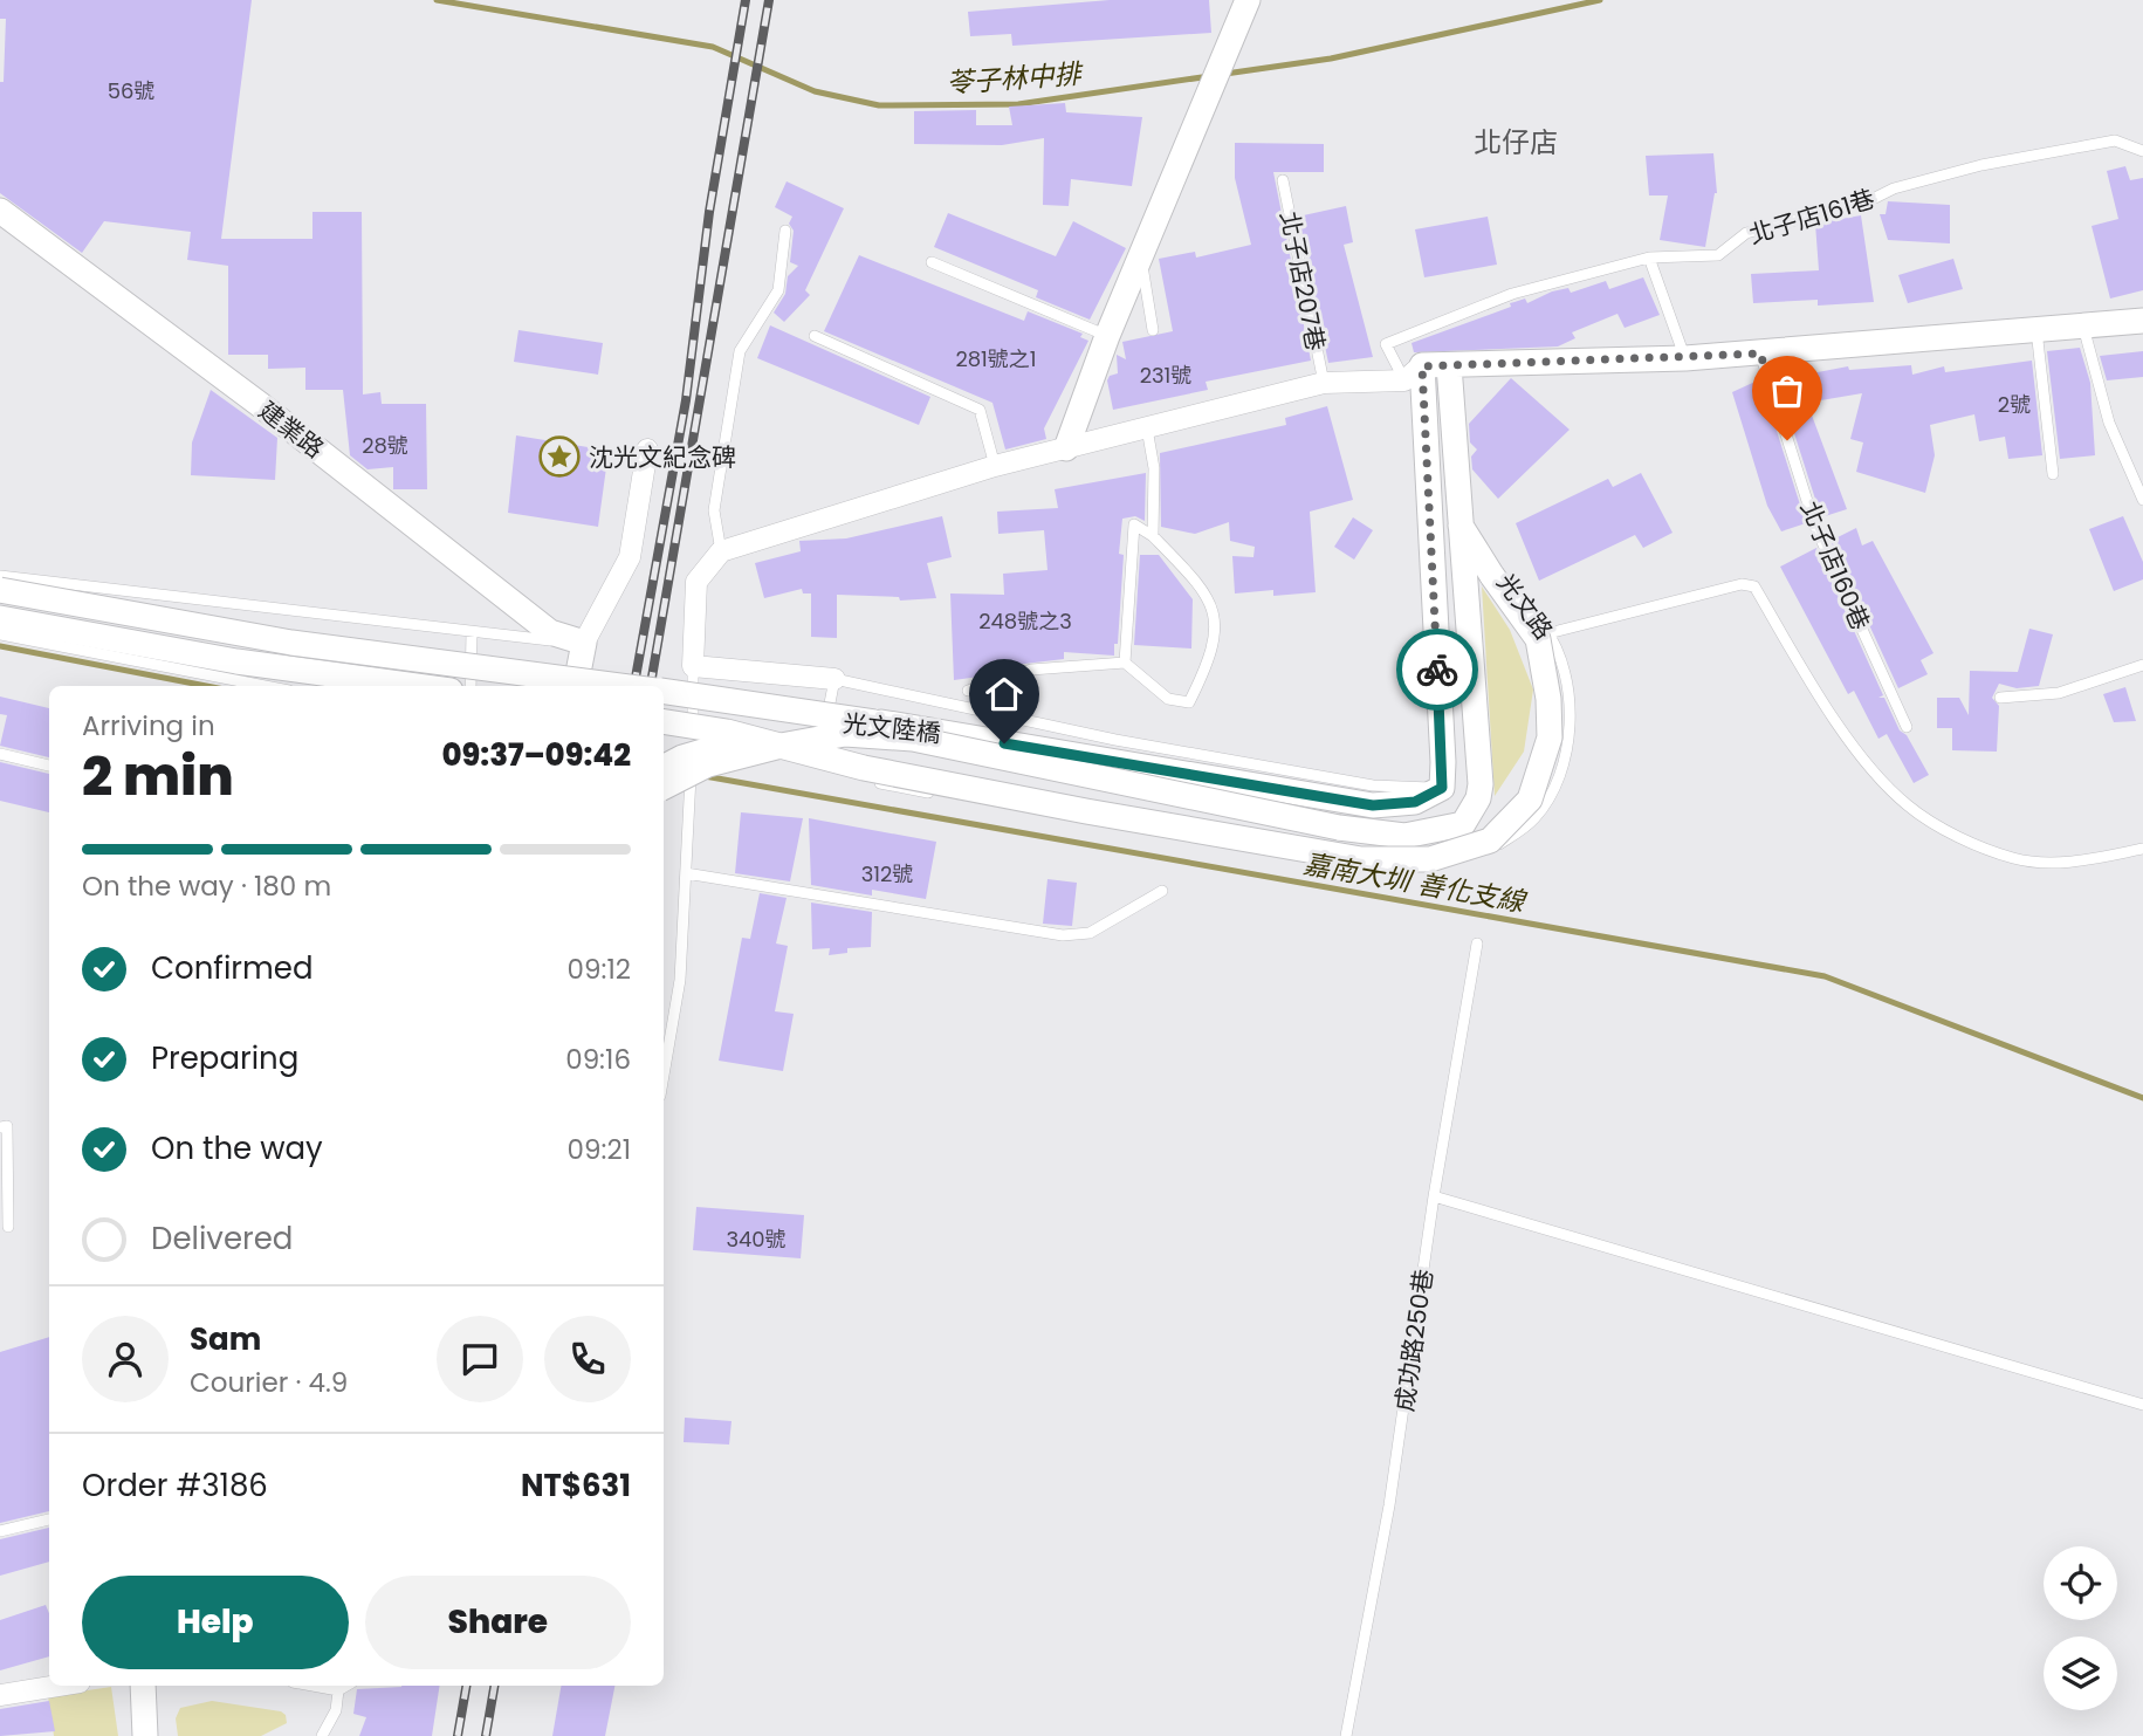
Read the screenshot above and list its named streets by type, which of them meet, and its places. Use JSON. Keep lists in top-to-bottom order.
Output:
{
  "streets": {
    "street": ["建業路", "光文陸橋"],
    "lane": [
      "北子店161巷",
      "北子店207巷",
      "北子店160巷",
      "光文路",
      "成功路250巷"
    ]
  },
  "districts": ["北仔店"],
  "water": ["苓子林中排", "嘉南大圳 善化支線"],
  "places": {
    "place": ["沈光文紀念碑"]
  },
  "house_numbers": [
    "56號",
    "281號之1",
    "231號",
    "2號",
    "28號",
    "248號之3",
    "312號",
    "340號"
  ],
  "page": {
    "heading": ["2 min", "Arriving in", "09:37–09:42"],
    "panel": [
      "Sam",
      "Courier · 4.9",
      "Order #3186",
      "NT$631"
    ],
    "bar": "On the way · 180 m",
    "list": [
      ["Confirmed", "09:12"],
      ["Preparing", "09:16"],
      ["On the way", "09:21"],
      "Delivered"
    ],
    "buttons": ["Help", "Share"]
  }
}
